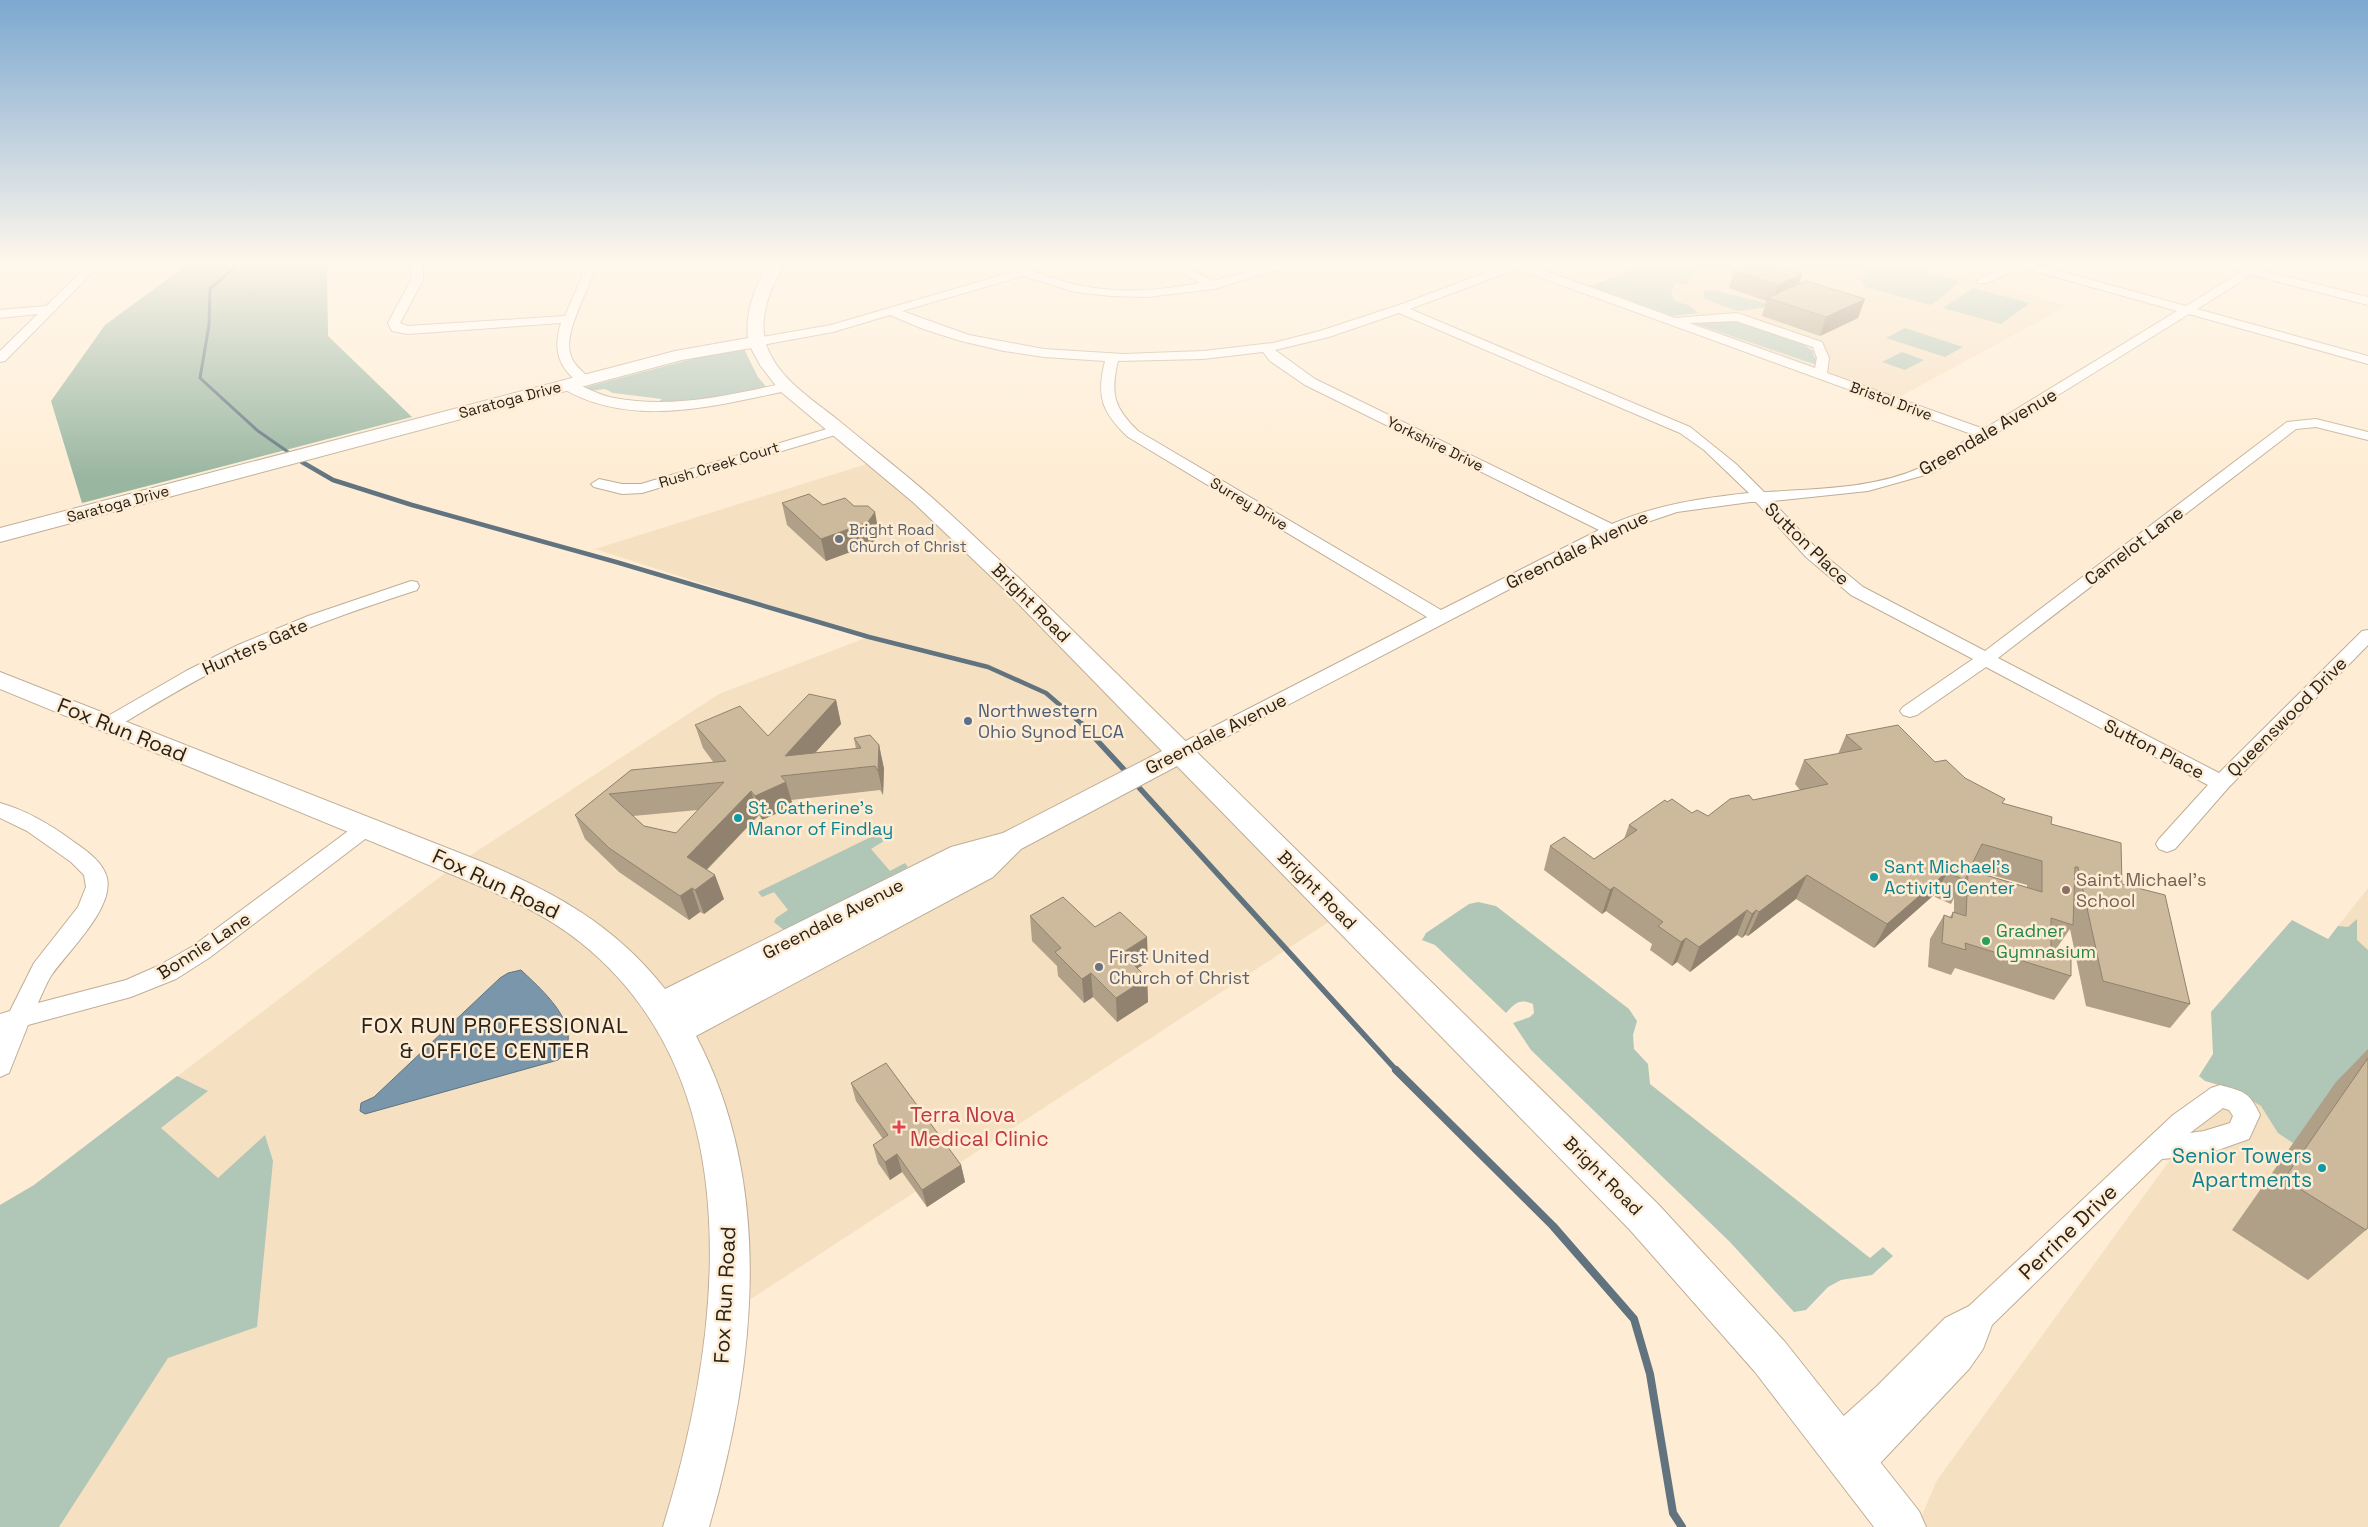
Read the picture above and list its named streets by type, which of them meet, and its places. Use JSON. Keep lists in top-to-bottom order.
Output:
{
  "streets": {
    "street": [
      "Saratoga Drive",
      "Bristol Drive",
      "Greendale Avenue",
      "Yorkshire Drive",
      "Rush Creek Court",
      "Surrey Drive",
      "Sutton Place",
      "Camelot Lane",
      "Bright Road",
      "Hunters Gate",
      "Queenswood Drive",
      "Fox Run Road",
      "Bonnie Lane",
      "Perrine Drive"
    ]
  },
  "crossings": [
    ["Saratoga Drive", "Bright Road"],
    ["Bristol Drive", "Greendale Avenue"],
    ["Greendale Avenue", "Yorkshire Drive"],
    ["Greendale Avenue", "Surrey Drive"],
    ["Greendale Avenue", "Sutton Place"],
    ["Greendale Avenue", "Bright Road"],
    ["Greendale Avenue", "Fox Run Road"],
    ["Rush Creek Court", "Bright Road"],
    ["Sutton Place", "Camelot Lane"],
    ["Sutton Place", "Queenswood Drive"],
    ["Bright Road", "Perrine Drive"],
    ["Hunters Gate", "Fox Run Road"],
    ["Fox Run Road", "Bonnie Lane"]
  ],
  "districts": ["FOX RUN PROFESSIONAL & OFFICE CENTER"],
  "places": {
    "other": [
      "Bright Road Church of Christ",
      "Northwestern Ohio Synod ELCA",
      "St. Catherine's Manor of Findlay",
      "Sant Michael's Activity Center",
      "Saint Michael's School",
      "Gradner Gymnasium",
      "First United Church of Christ",
      "Senior Towers Apartments"
    ],
    "health": ["Terra Nova Medical Clinic"]
  }
}
